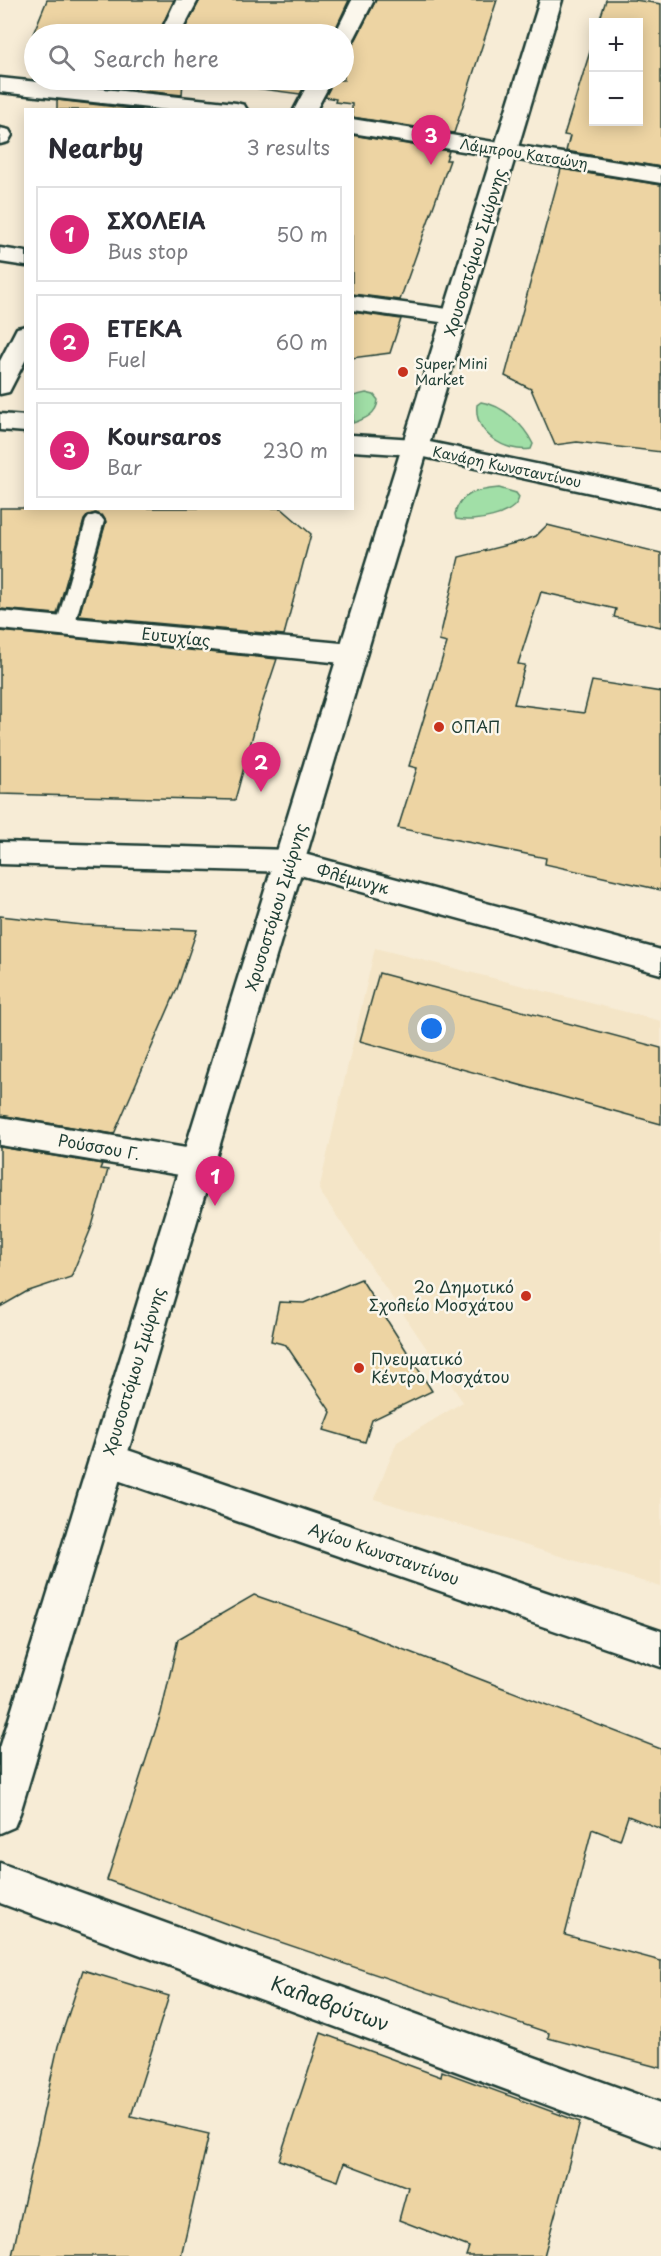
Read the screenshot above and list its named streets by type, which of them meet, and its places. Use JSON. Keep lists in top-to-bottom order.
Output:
{
  "streets": {
    "street": [
      "Λάμπρου Κατσώνη",
      "Χρυσοστόμου Σμύρνης",
      "Κανάρη Κωνσταντίνου",
      "Ευτυχίας",
      "Φλέμινγκ",
      "Ρούσσου Γ.",
      "Αγίου Κωνσταντίνου",
      "Καλαβρύτων"
    ]
  },
  "crossings": [
    ["Λάμπρου Κατσώνη", "Χρυσοστόμου Σμύρνης"],
    ["Χρυσοστόμου Σμύρνης", "Κανάρη Κωνσταντίνου"],
    ["Χρυσοστόμου Σμύρνης", "Ευτυχίας"],
    ["Χρυσοστόμου Σμύρνης", "Φλέμινγκ"],
    ["Χρυσοστόμου Σμύρνης", "Ρούσσου Γ."],
    ["Χρυσοστόμου Σμύρνης", "Αγίου Κωνσταντίνου"]
  ],
  "places": [
    "Super Mini Market",
    "ΟΠΑΠ",
    "2ο Δημοτικό Σχολείο Μοσχάτου",
    "Πνευματικό Κέντρο Μοσχάτου"
  ],
  "page": {
    "map_buttons": ["+", "−"],
    "search": "Search here",
    "heading": ["Nearby", "3 results"],
    "pins": ["3", "2", "1"],
    "list": [
      {
        "mark": "1",
        "name": "ΣΧΟΛΕΙΑ",
        "note": "Bus stop",
        "value": "50 m"
      },
      {
        "mark": "2",
        "name": "ΕΤΕΚΑ",
        "note": "Fuel",
        "value": "60 m"
      },
      {
        "mark": "3",
        "name": "Koursaros",
        "note": "Bar",
        "value": "230 m"
      }
    ]
  }
}
